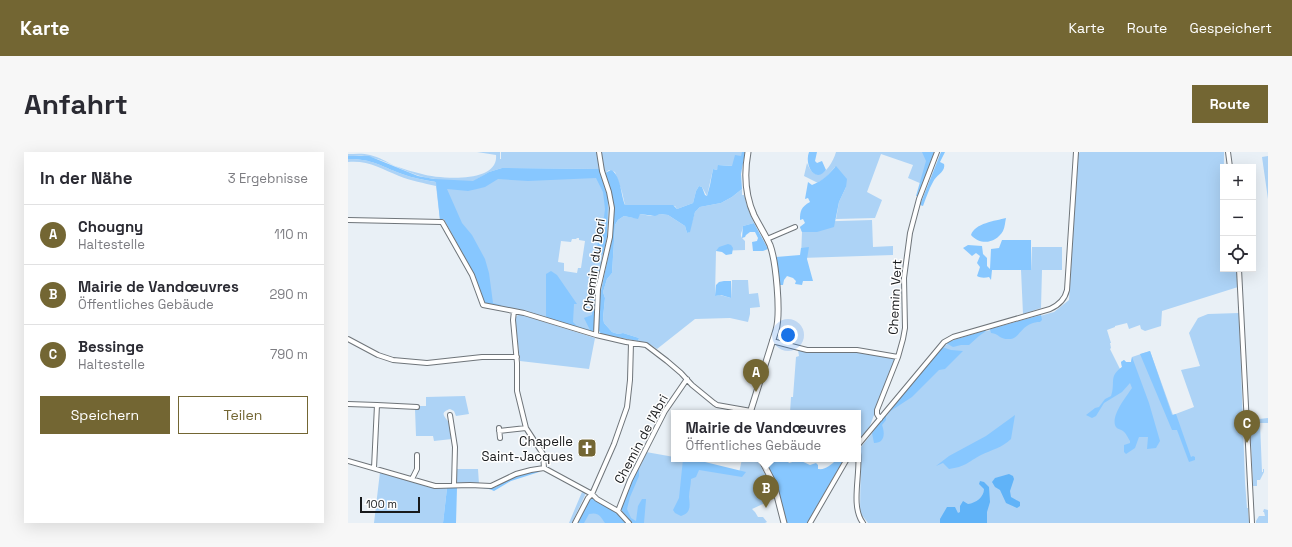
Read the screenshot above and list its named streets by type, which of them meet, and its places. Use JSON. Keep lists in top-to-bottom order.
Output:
{
  "streets": {
    "street": ["Chemin du Dori", "Chemin Vert", "Chemin de l'Abri"]
  },
  "places": {
    "church": ["Chapelle Saint-Jacques"]
  },
  "scale_bar": "100 m",
  "page": {
    "header": "Karte",
    "nav": ["Karte", "Route", "Gespeichert"],
    "buttons": [
      "Route",
      ["Speichern", "Teilen"]
    ],
    "title": "Anfahrt",
    "heading": ["In der Nähe", "3 Ergebnisse"],
    "map_buttons": ["+", "−"],
    "list": [
      {
        "mark": "A",
        "name": "Chougny",
        "note": "Haltestelle",
        "value": "110 m"
      },
      {
        "mark": "B",
        "name": "Mairie de Vandœuvres",
        "note": "Öffentliches Gebäude",
        "value": "290 m"
      },
      {
        "mark": "C",
        "name": "Bessinge",
        "note": "Haltestelle",
        "value": "790 m"
      }
    ],
    "pins": ["A", "C", "B"],
    "popup": ["Mairie de Vandœuvres", "Öffentliches Gebäude"],
    "scale": "100 m"
  }
}
